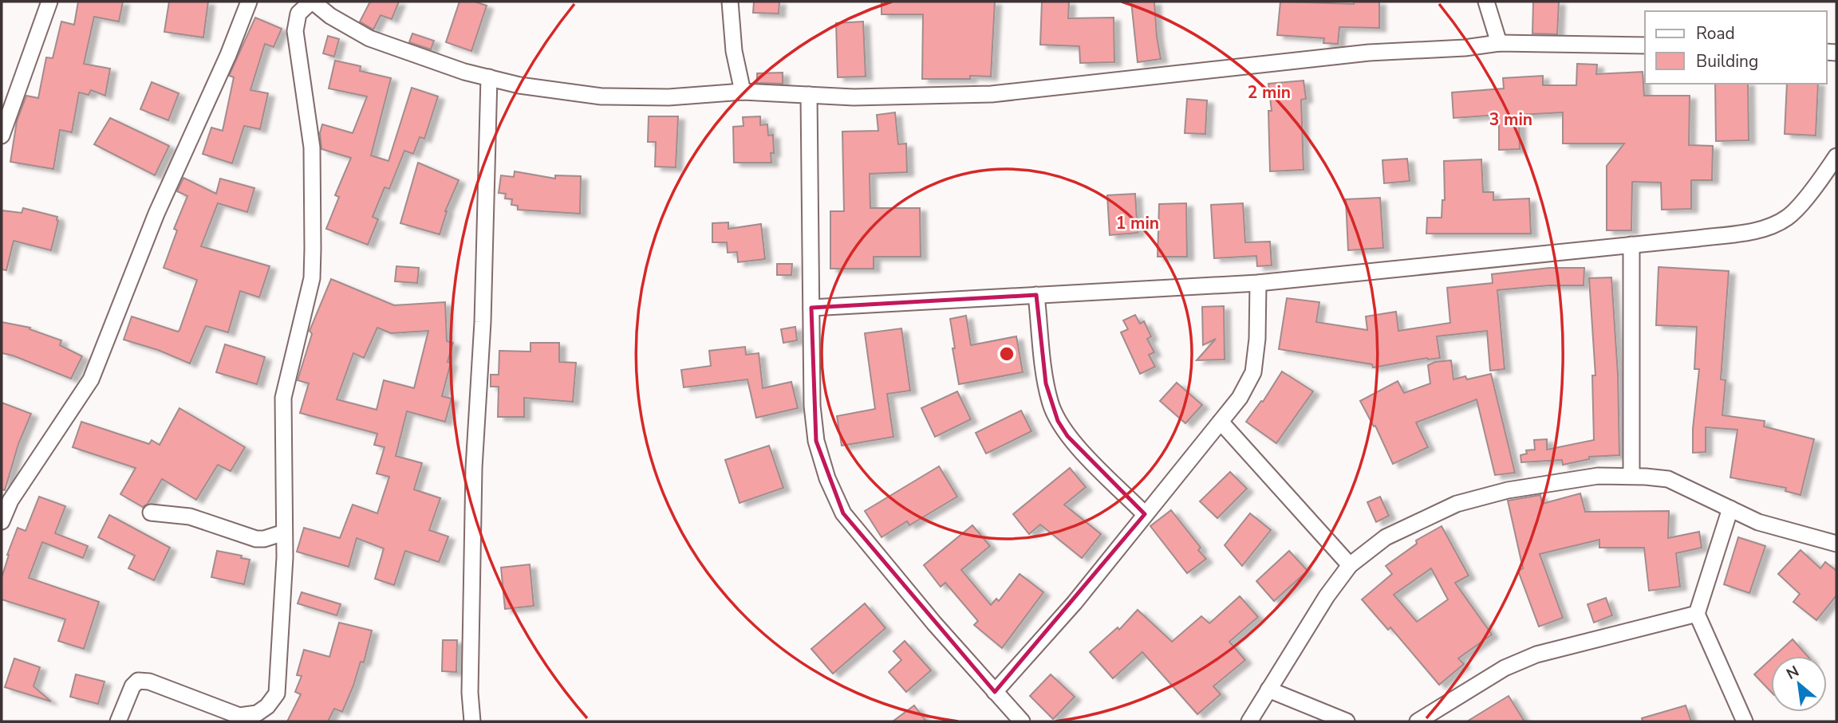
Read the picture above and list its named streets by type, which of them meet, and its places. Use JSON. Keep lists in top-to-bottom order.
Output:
{
  "legend": ["Road", "Building"],
  "north": "top left",
  "rings": ["2 min", "3 min", "1 min"]
}
